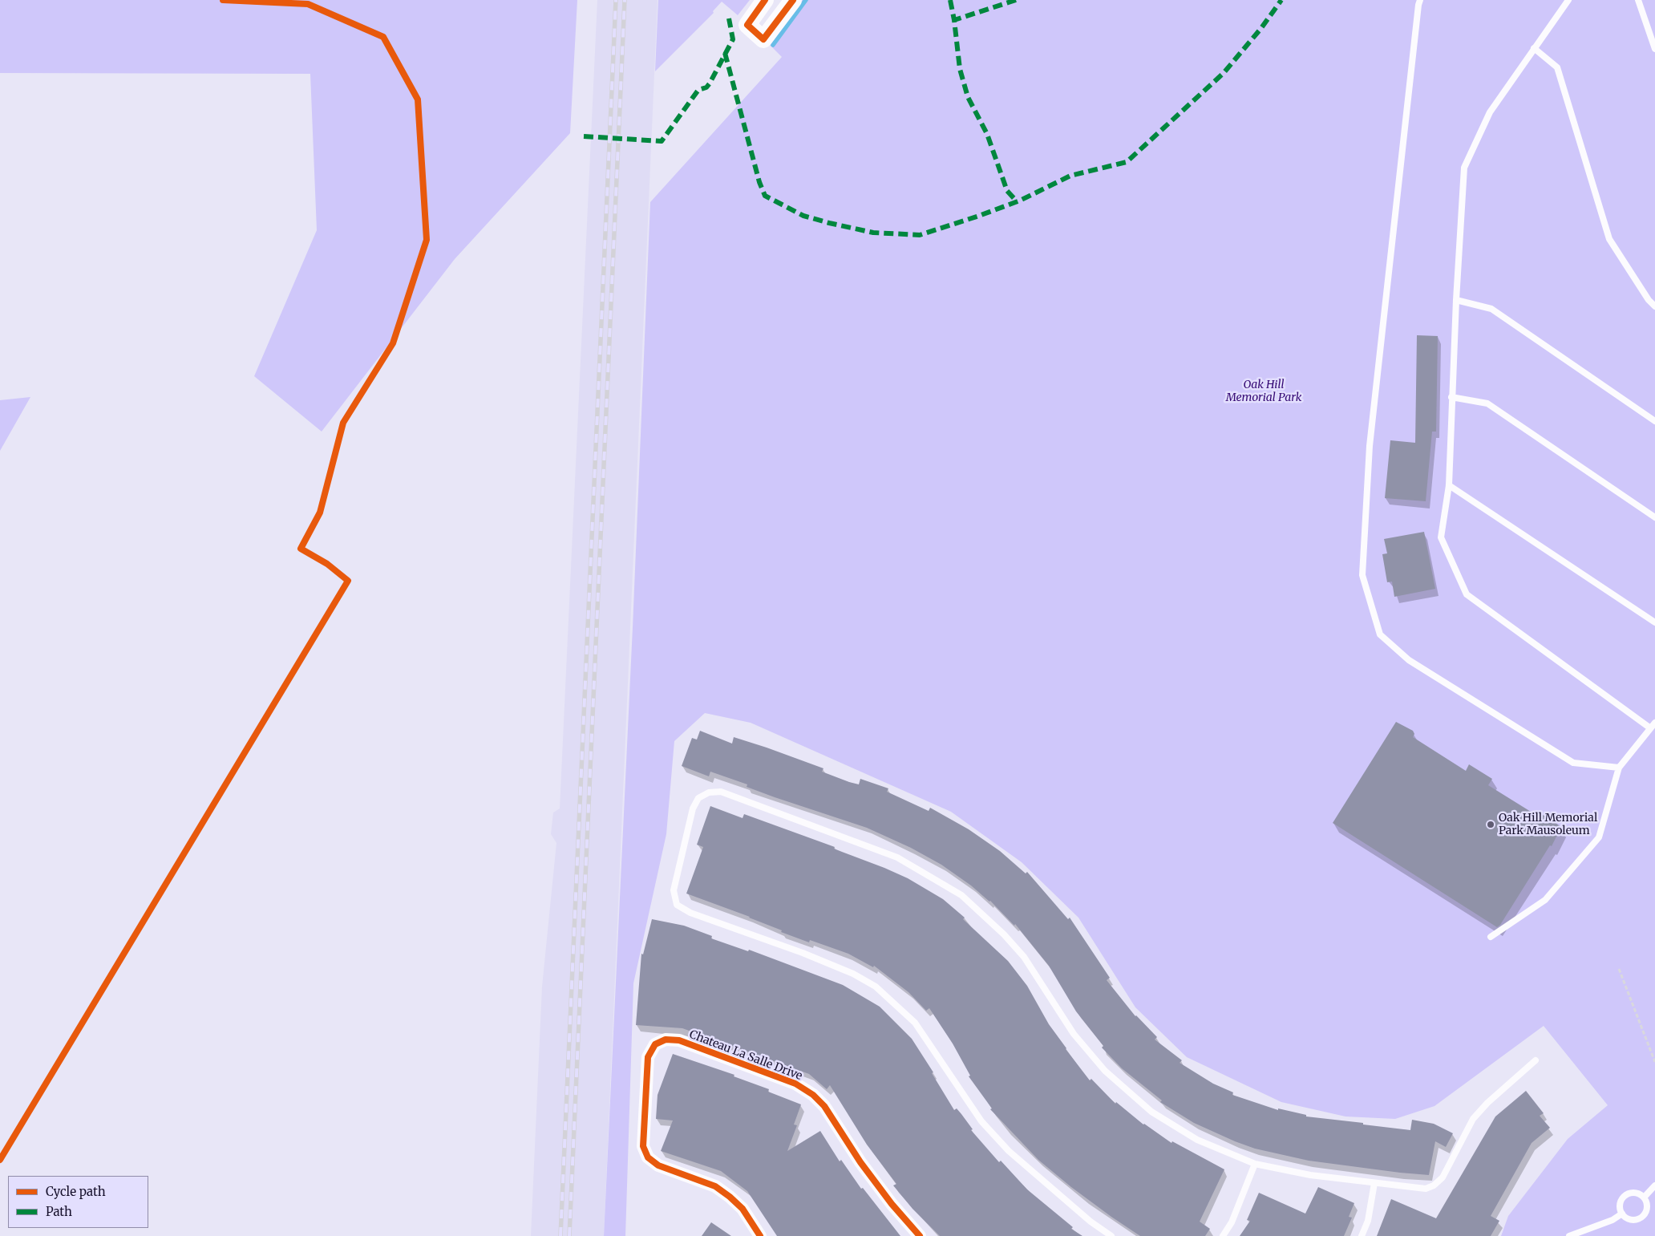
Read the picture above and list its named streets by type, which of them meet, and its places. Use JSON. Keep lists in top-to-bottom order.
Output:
{
  "streets": {
    "street": ["Chateau La Salle Drive"]
  },
  "parks": ["Oak Hill Memorial Park"],
  "places": ["Oak Hill Memorial Park Mausoleum"],
  "legend": ["Cycle path", "Path"]
}
